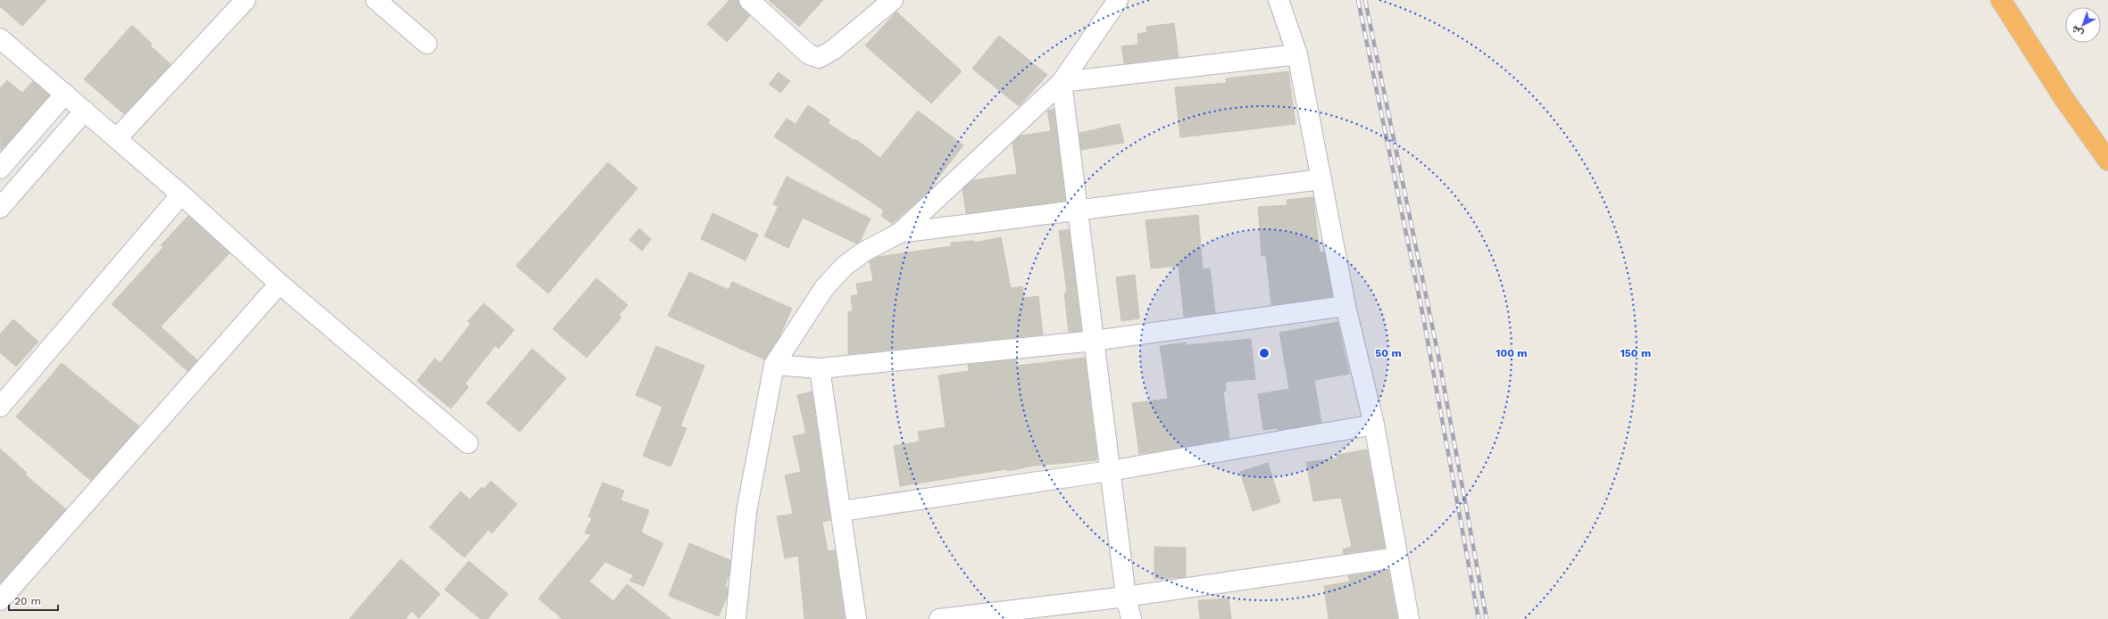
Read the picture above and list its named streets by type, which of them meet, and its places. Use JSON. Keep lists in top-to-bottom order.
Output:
{
  "scale_bar": "20 m",
  "north": "bottom left",
  "rings": ["50 m", "100 m", "150 m"]
}
